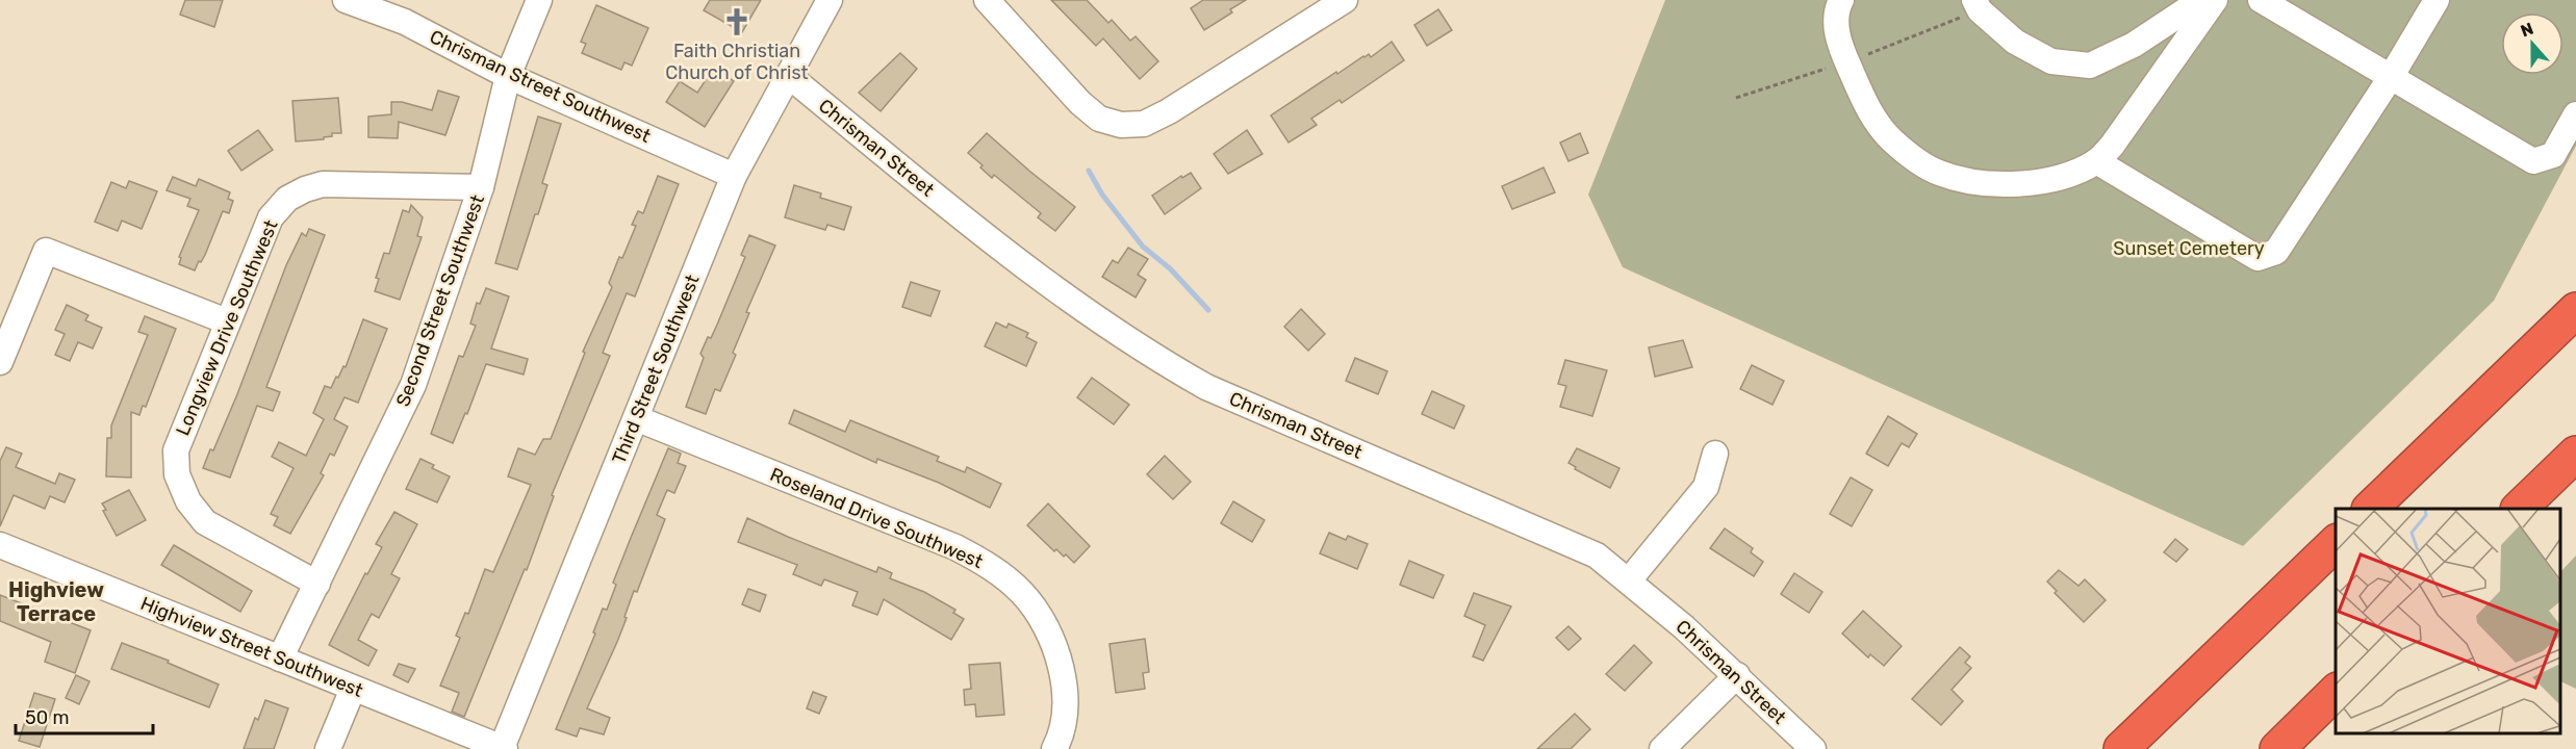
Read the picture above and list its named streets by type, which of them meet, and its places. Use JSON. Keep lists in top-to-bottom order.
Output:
{
  "streets": {
    "street": [
      "Chrisman Street Southwest",
      "Chrisman Street",
      "Second Street Southwest",
      "Longview Drive Southwest",
      "Third Street Southwest",
      "Roseland Drive Southwest",
      "Highview Street Southwest"
    ]
  },
  "crossings": [
    ["Chrisman Street Southwest", "Second Street Southwest"],
    ["Chrisman Street Southwest", "Third Street Southwest"],
    ["Chrisman Street", "Third Street Southwest"],
    ["Second Street Southwest", "Longview Drive Southwest"],
    ["Second Street Southwest", "Highview Street Southwest"],
    ["Third Street Southwest", "Roseland Drive Southwest"],
    ["Third Street Southwest", "Highview Street Southwest"]
  ],
  "districts": ["Highview Terrace"],
  "parks": ["Sunset Cemetery"],
  "places": {
    "church": ["Faith Christian Church of Christ"]
  },
  "scale_bar": "50 m",
  "north": "top"
}
